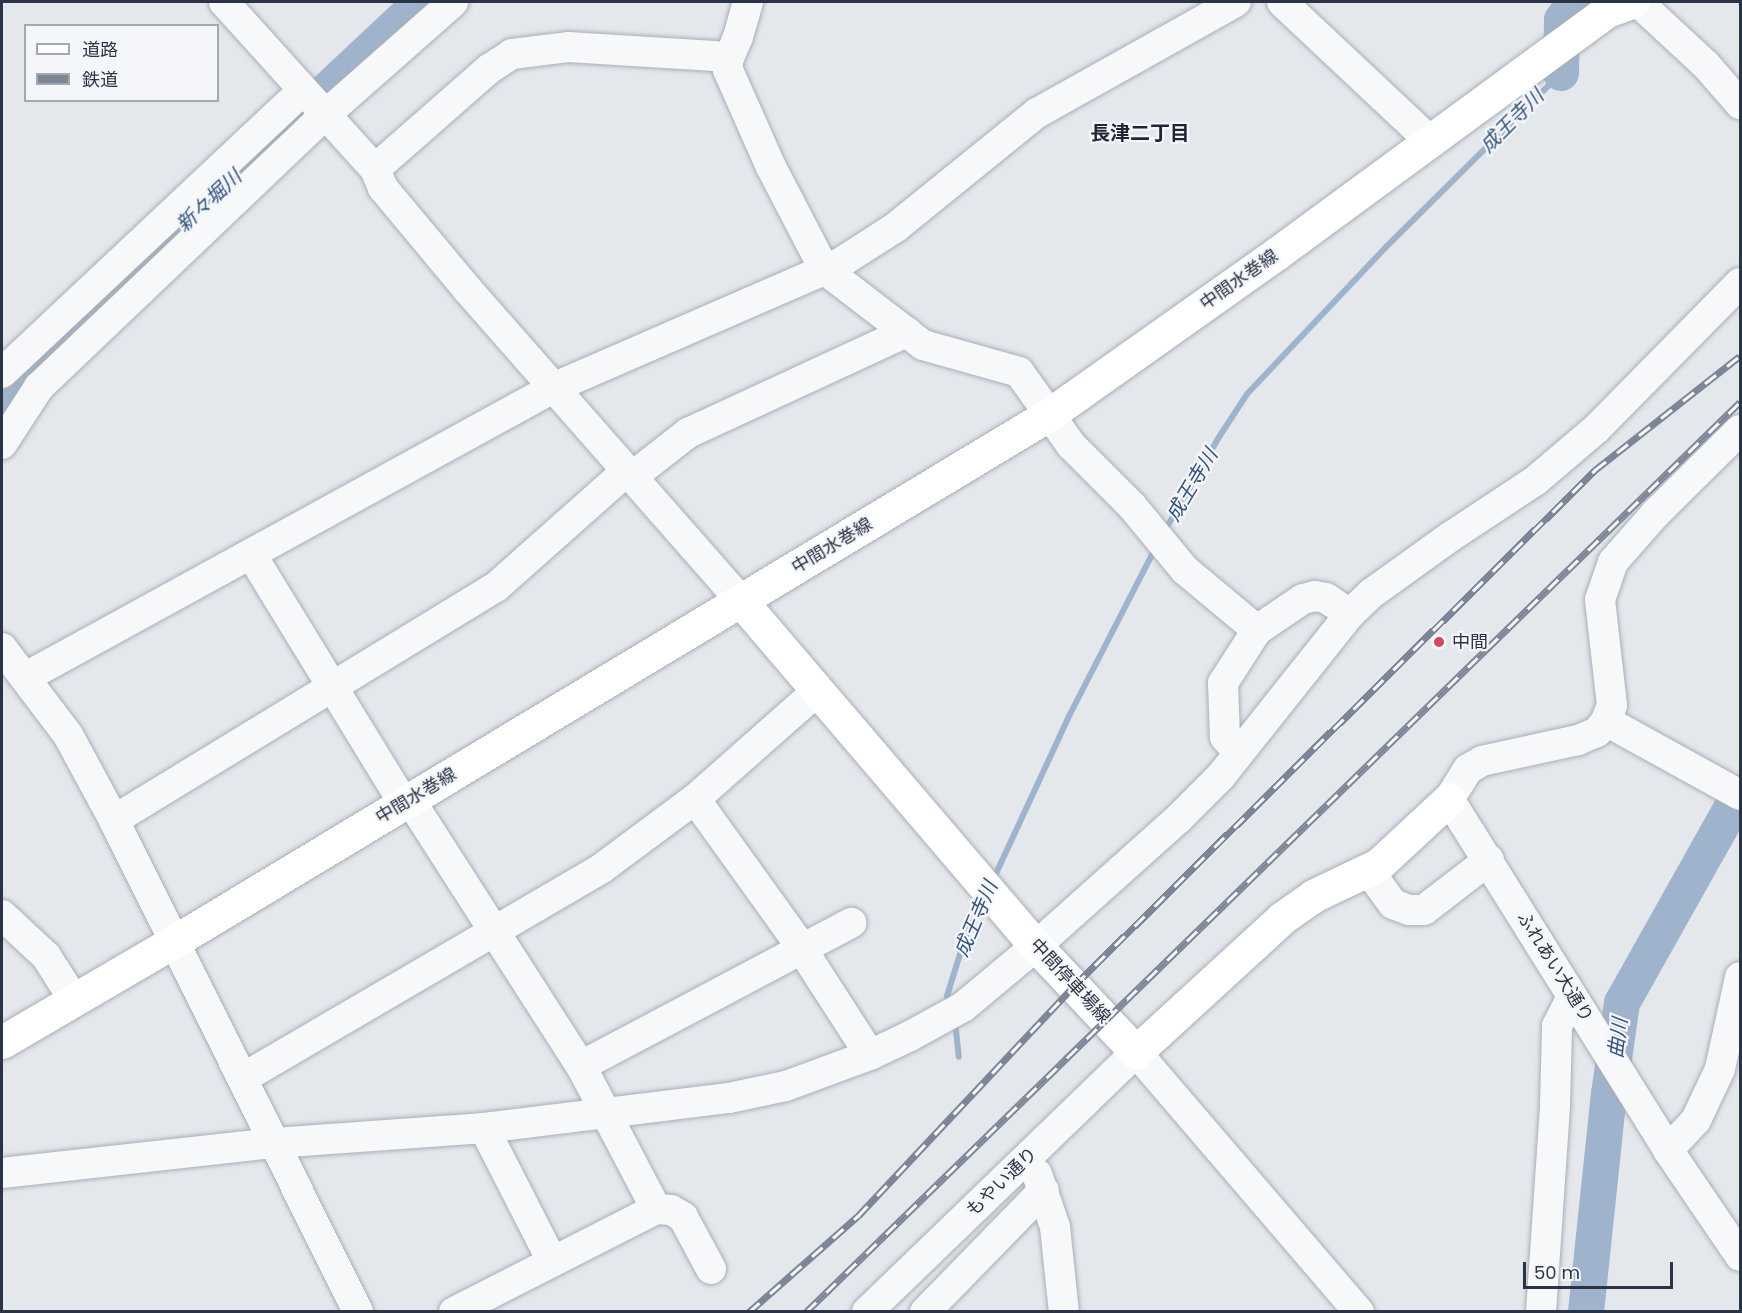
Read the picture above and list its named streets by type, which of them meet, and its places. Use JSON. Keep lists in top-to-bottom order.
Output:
{
  "streets": {
    "main road": ["中間水巻線", "中間停車場線"],
    "street": ["ふれあい大通り", "もやい通り"]
  },
  "crossings": [
    ["中間水巻線", "中間停車場線"],
    ["中間停車場線", "もやい通り"]
  ],
  "districts": ["長津二丁目"],
  "water": ["成王寺川", "新々堀川", "曲川"],
  "places": ["中間"],
  "legend": ["道路", "鉄道"],
  "scale_bar": "50 m"
}
